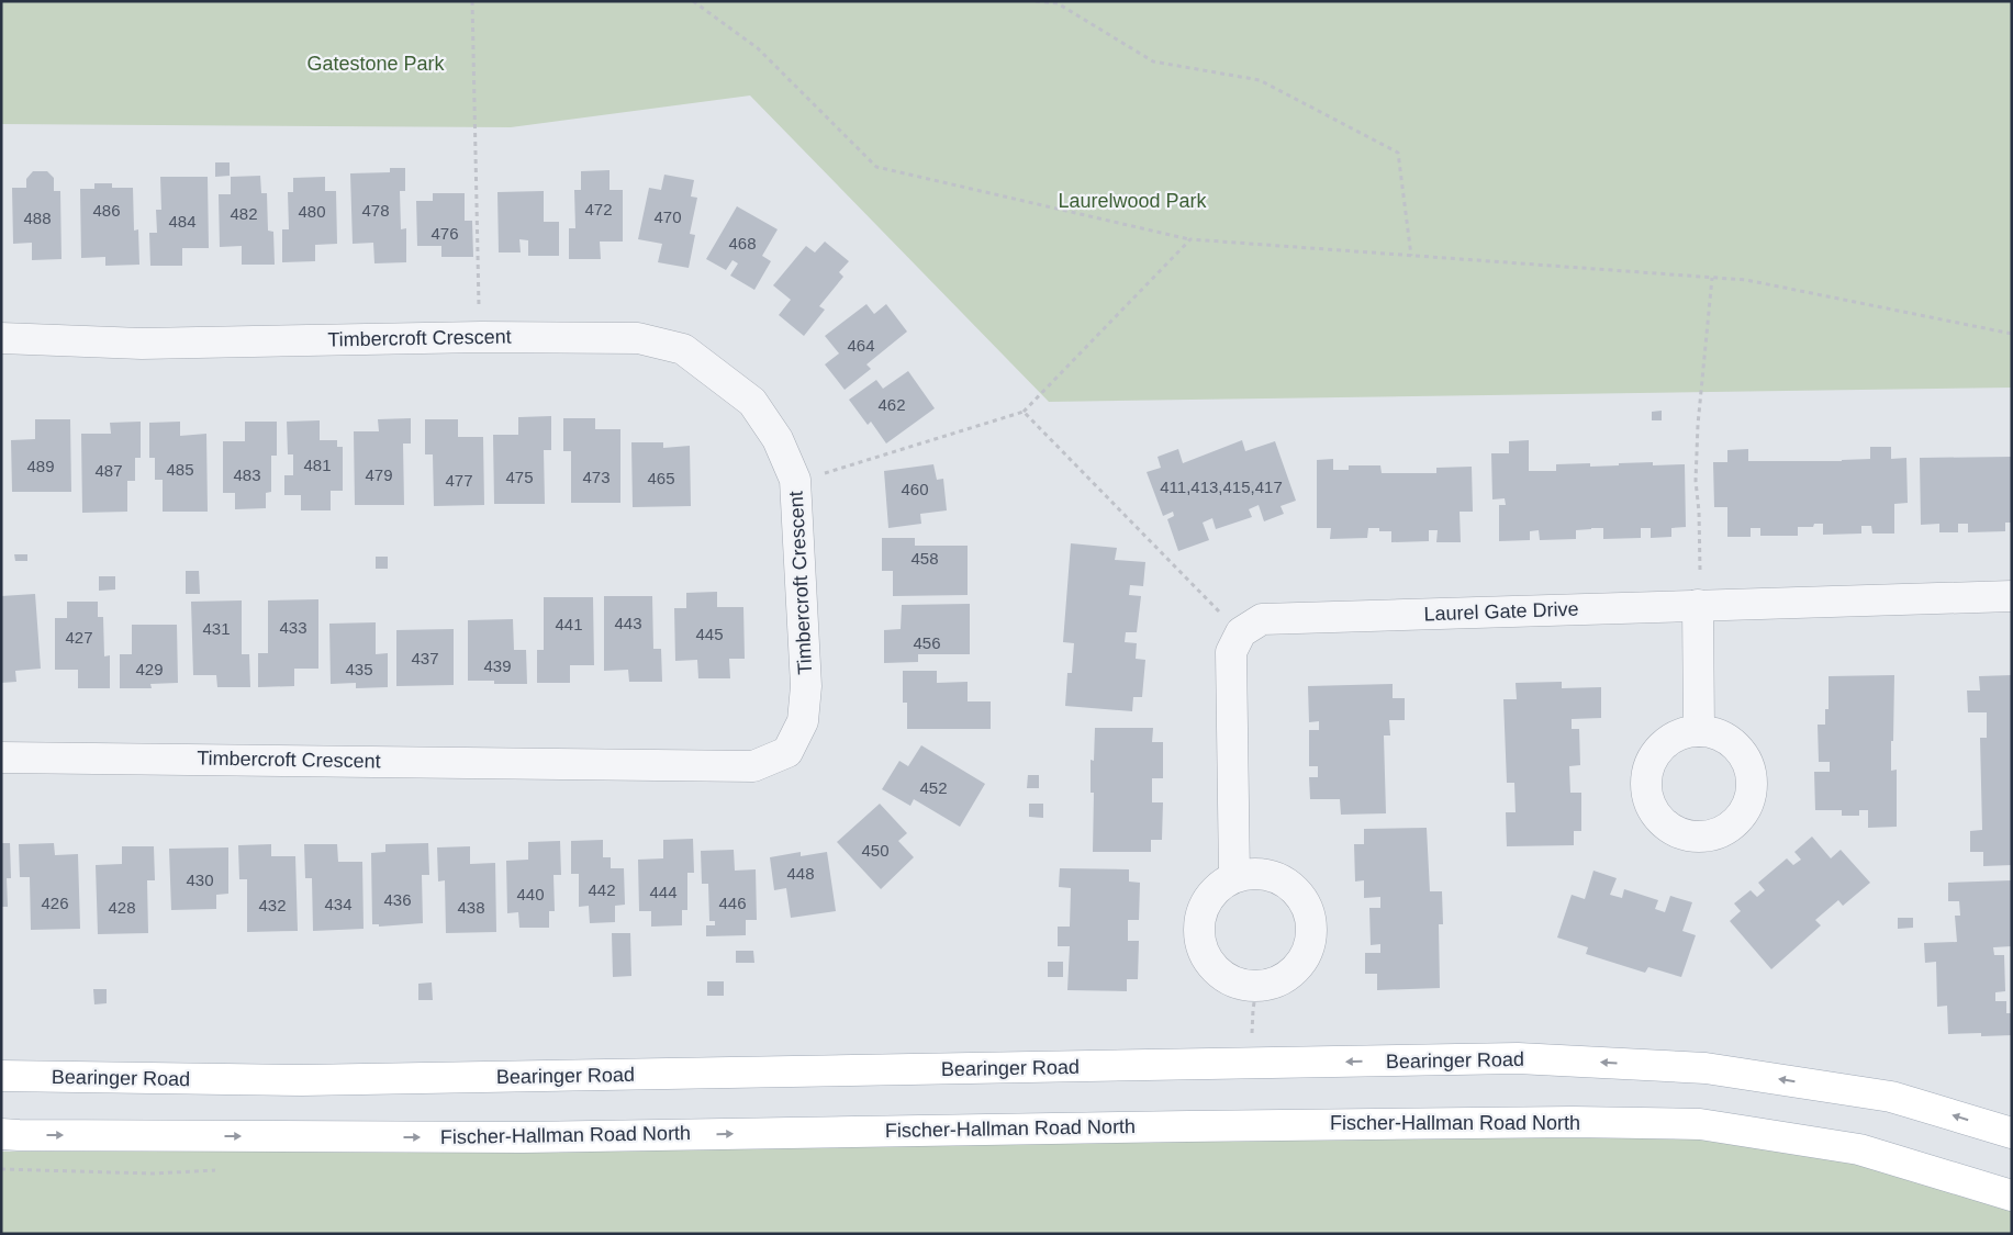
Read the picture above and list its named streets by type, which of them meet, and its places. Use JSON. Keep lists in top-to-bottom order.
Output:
{
  "streets": {
    "main road": ["Bearinger Road", "Fischer-Hallman Road North"],
    "street": ["Timbercroft Crescent", "Laurel Gate Drive"]
  },
  "one_way": ["Bearinger Road", "Fischer-Hallman Road North"],
  "parks": ["Gatestone Park", "Laurelwood Park"],
  "house_numbers": [
    "472",
    "486",
    "478",
    "480",
    "482",
    "470",
    "488",
    "484",
    "476",
    "468",
    "464",
    "462",
    "481",
    "489",
    "485",
    "487",
    "483",
    "479",
    "475",
    "473",
    "465",
    "477",
    "411,413,415,417",
    "460",
    "458",
    "443",
    "441",
    "433",
    "431",
    "445",
    "427",
    "456",
    "437",
    "439",
    "429",
    "435",
    "452",
    "450",
    "448",
    "430",
    "442",
    "444",
    "440",
    "436",
    "426",
    "446",
    "434",
    "432",
    "428",
    "438"
  ]
}
